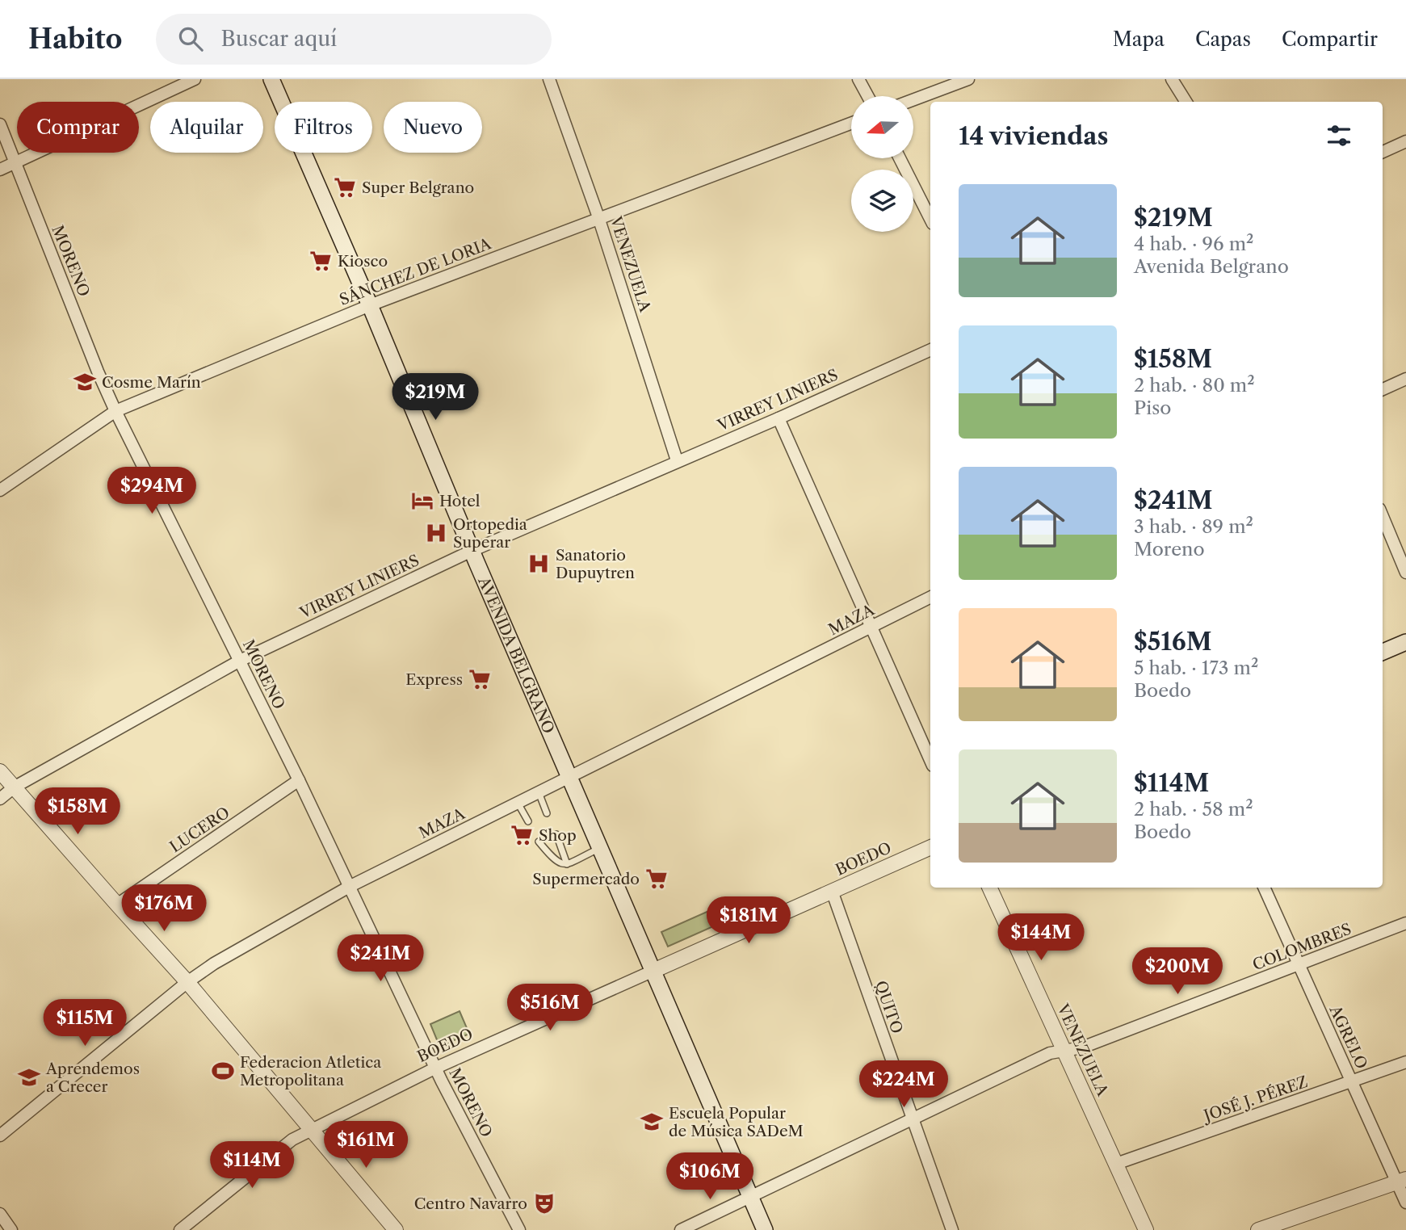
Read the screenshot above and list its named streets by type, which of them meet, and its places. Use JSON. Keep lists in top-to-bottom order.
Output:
{
  "streets": {
    "main road": ["AVENIDA BELGRANO"],
    "street": [
      "MORENO",
      "VENEZUELA",
      "SÁNCHEZ DE LORIA",
      "VIRREY LINIERS",
      "MAZA",
      "LUCERO",
      "BOEDO",
      "COLOMBRES",
      "QUITO",
      "AGRELO",
      "JOSÉ J. PÉREZ"
    ]
  },
  "crossings": [
    ["MORENO", "SÁNCHEZ DE LORIA"],
    ["MORENO", "VIRREY LINIERS"],
    ["MORENO", "MAZA"],
    ["MORENO", "LUCERO"],
    ["MORENO", "BOEDO"],
    ["VENEZUELA", "SÁNCHEZ DE LORIA"],
    ["VENEZUELA", "VIRREY LINIERS"],
    ["VENEZUELA", "COLOMBRES"],
    ["VENEZUELA", "JOSÉ J. PÉREZ"],
    ["SÁNCHEZ DE LORIA", "AVENIDA BELGRANO"],
    ["VIRREY LINIERS", "AVENIDA BELGRANO"],
    ["MAZA", "AVENIDA BELGRANO"],
    ["AVENIDA BELGRANO", "BOEDO"],
    ["AVENIDA BELGRANO", "COLOMBRES"],
    ["BOEDO", "QUITO"],
    ["COLOMBRES", "QUITO"],
    ["COLOMBRES", "AGRELO"],
    ["AGRELO", "JOSÉ J. PÉREZ"]
  ],
  "places": {
    "supermarket": [
      "Super Belgrano",
      "Kiosco",
      "Express",
      "Shop",
      "Supermercado"
    ],
    "school or university": ["Cosme Marín", "Aprendemos a Crecer", "Escuela Popular de Música SADeM"],
    "hotel": ["Hotel"],
    "hospital": ["Ortopedia Superar", "Sanatorio Dupuytren"],
    "sports": ["Federacion Atletica Metropolitana"],
    "theatre": ["Centro Navarro"]
  },
  "north": "left",
  "page": {
    "header": "Habito",
    "search": "Buscar aquí",
    "nav": ["Mapa", "Capas", "Compartir"],
    "chip": [
      "Comprar",
      "Alquilar",
      "Filtros",
      "Nuevo"
    ],
    "heading": "14 viviendas",
    "list": [
      {
        "name": "$219M",
        "note": "4 hab. · 96 m² · Avenida Belgrano"
      },
      {
        "name": "$158M",
        "note": "2 hab. · 80 m² · Piso"
      },
      {
        "name": "$241M",
        "note": "3 hab. · 89 m² · Moreno"
      },
      {
        "name": "$516M",
        "note": "5 hab. · 173 m² · Boedo"
      },
      {
        "name": "$114M",
        "note": "2 hab. · 58 m² · Boedo"
      }
    ],
    "price": [
      "$219M",
      "$294M",
      "$158M",
      "$176M",
      "$181M",
      "$144M",
      "$241M",
      "$200M",
      "$516M",
      "$115M",
      "$224M",
      "$161M",
      "$114M",
      "$106M"
    ]
  }
}
